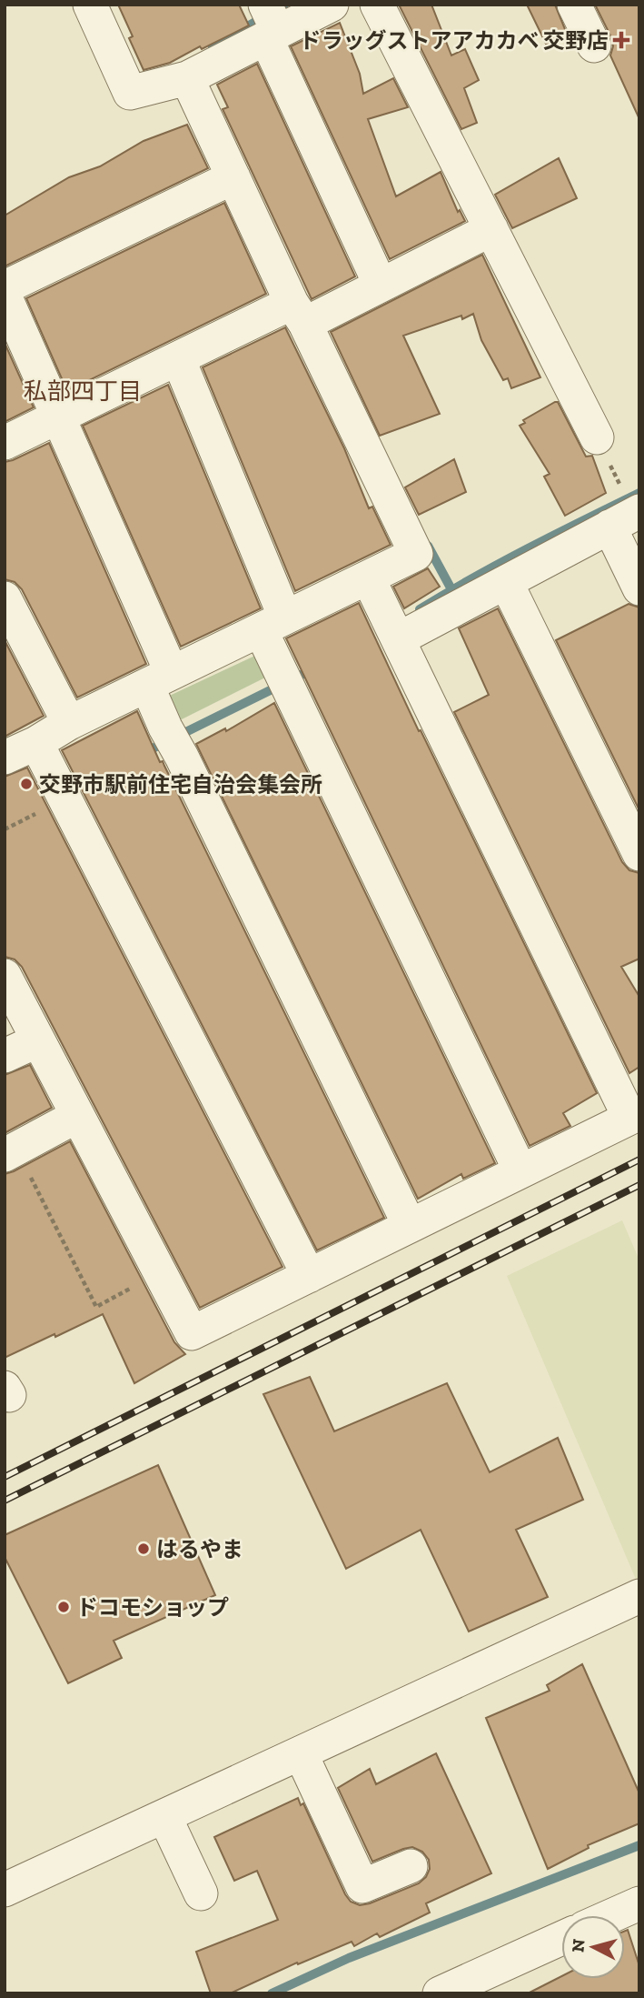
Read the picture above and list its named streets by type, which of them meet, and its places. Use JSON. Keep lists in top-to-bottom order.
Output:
{
  "districts": ["私部四丁目"],
  "places": {
    "health": ["ドラッグストアアカカベ 交野店"],
    "other": ["交野市駅前住宅自治会集会所", "はるやま", "ドコモショップ"]
  },
  "north": "left"
}
